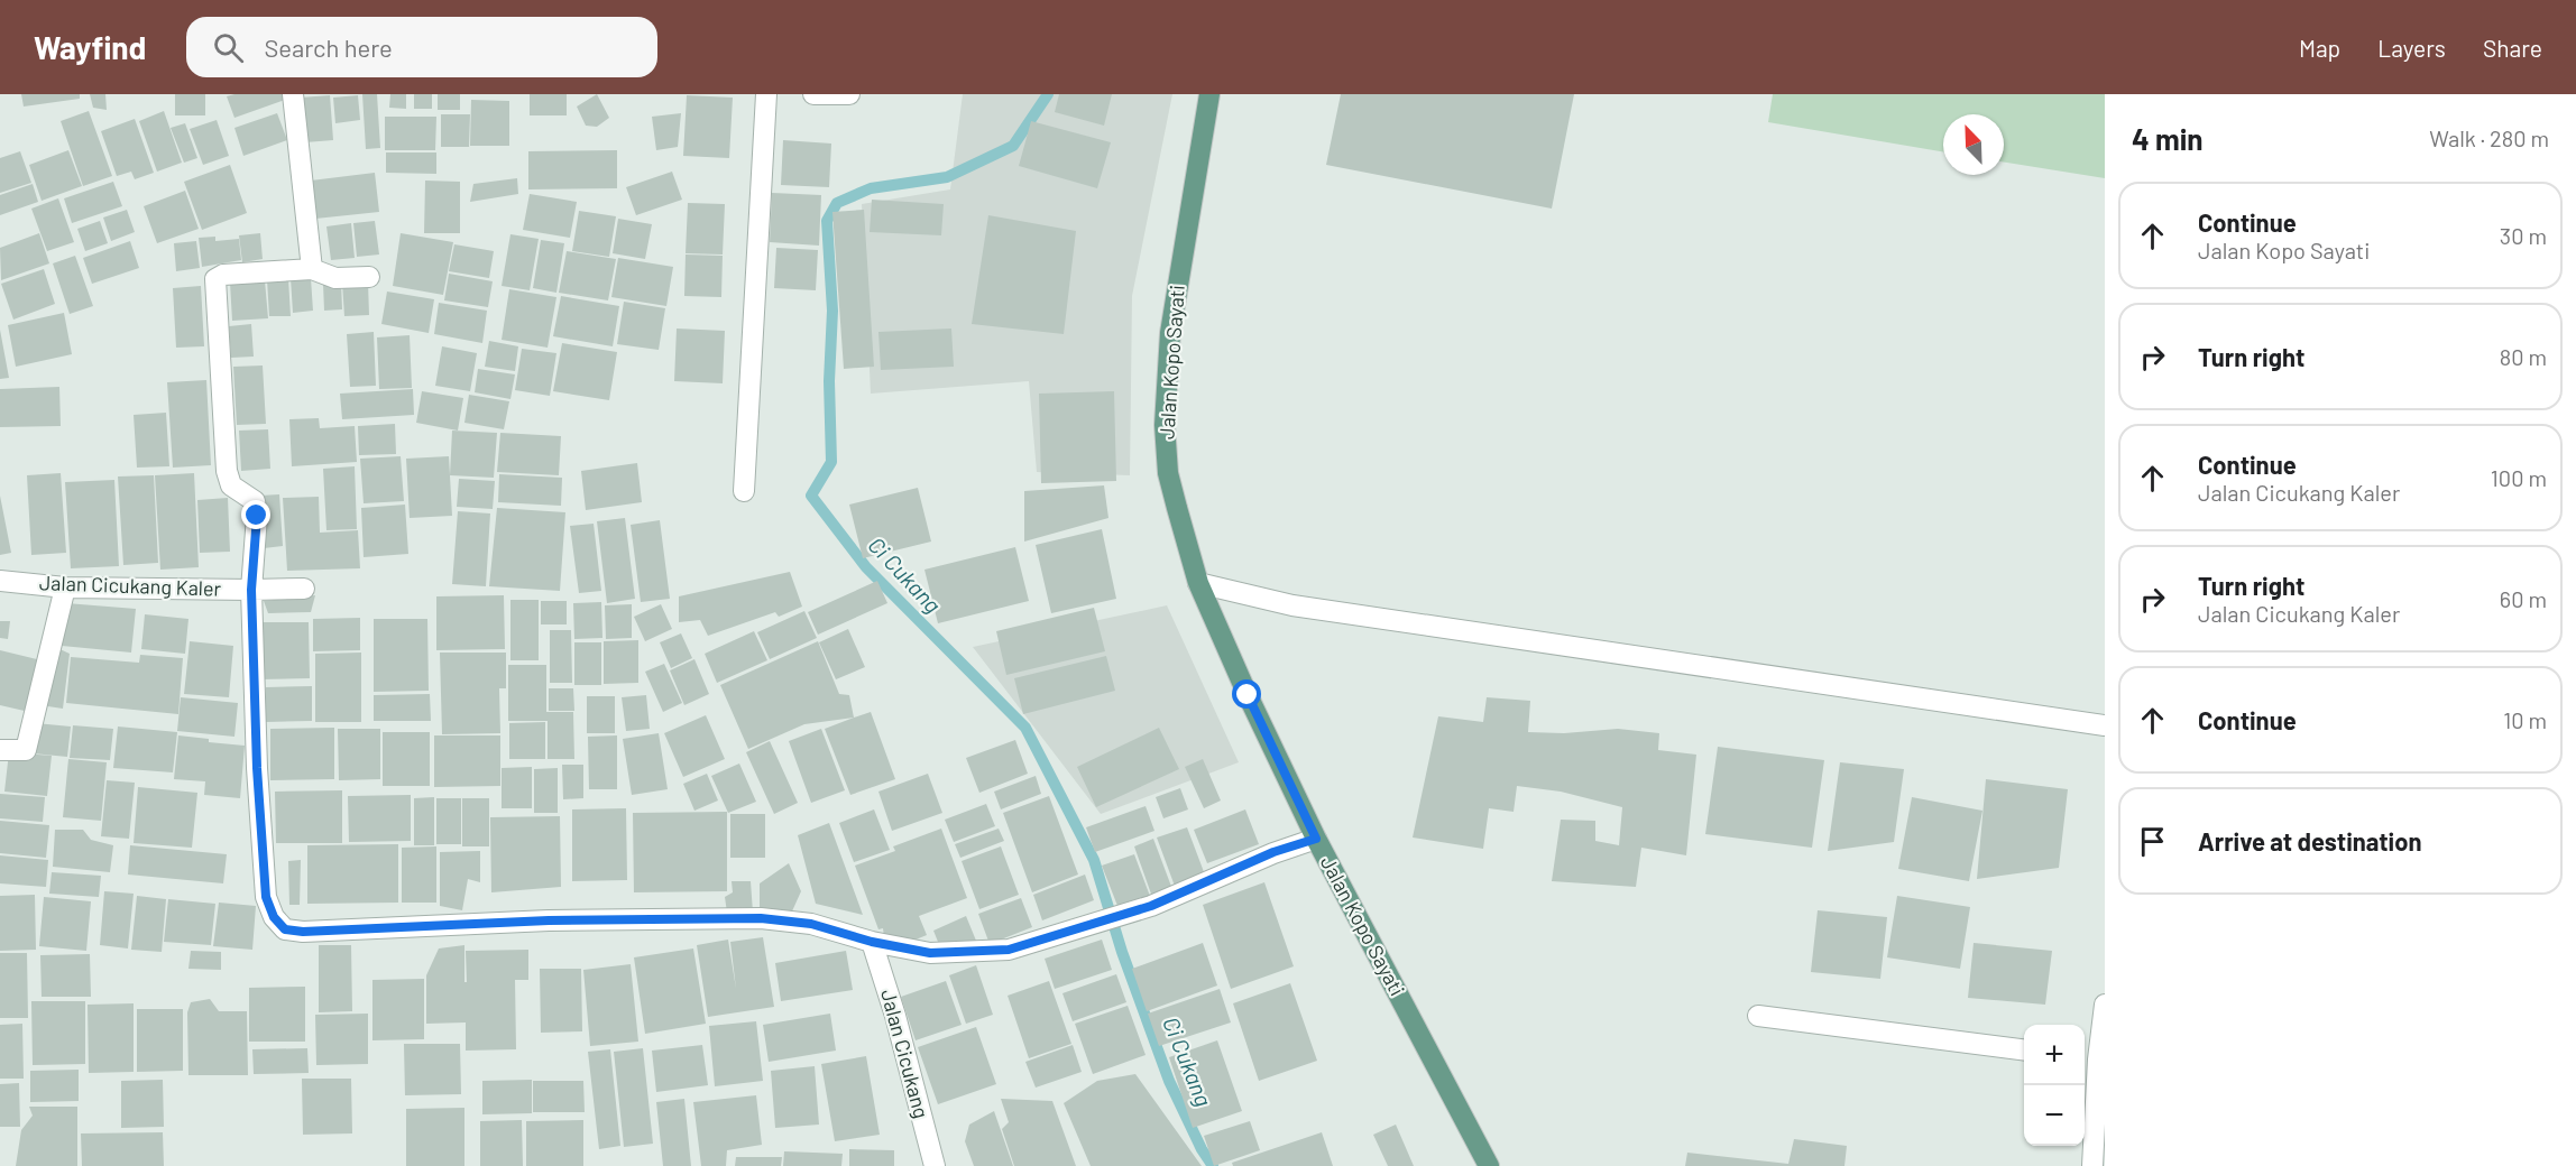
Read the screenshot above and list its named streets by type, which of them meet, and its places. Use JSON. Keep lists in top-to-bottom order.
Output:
{
  "streets": {
    "main road": ["Jalan Kopo Sayati"],
    "street": ["Jalan Cicukang Kaler", "Jalan Cicukang"]
  },
  "water": ["Ci Cukang"],
  "north": "top left",
  "page": {
    "header": "Wayfind",
    "search": "Search here",
    "nav": ["Map", "Layers", "Share"],
    "heading": ["4 min", "Walk · 280 m"],
    "list": [
      ["Continue", "Jalan Kopo Sayati", "30 m"],
      ["Turn right", "80 m"],
      ["Continue", "Jalan Cicukang Kaler", "100 m"],
      ["Turn right", "Jalan Cicukang Kaler", "60 m"],
      ["Continue", "10 m"],
      "Arrive at destination"
    ],
    "map_buttons": ["+", "−"]
  }
}
